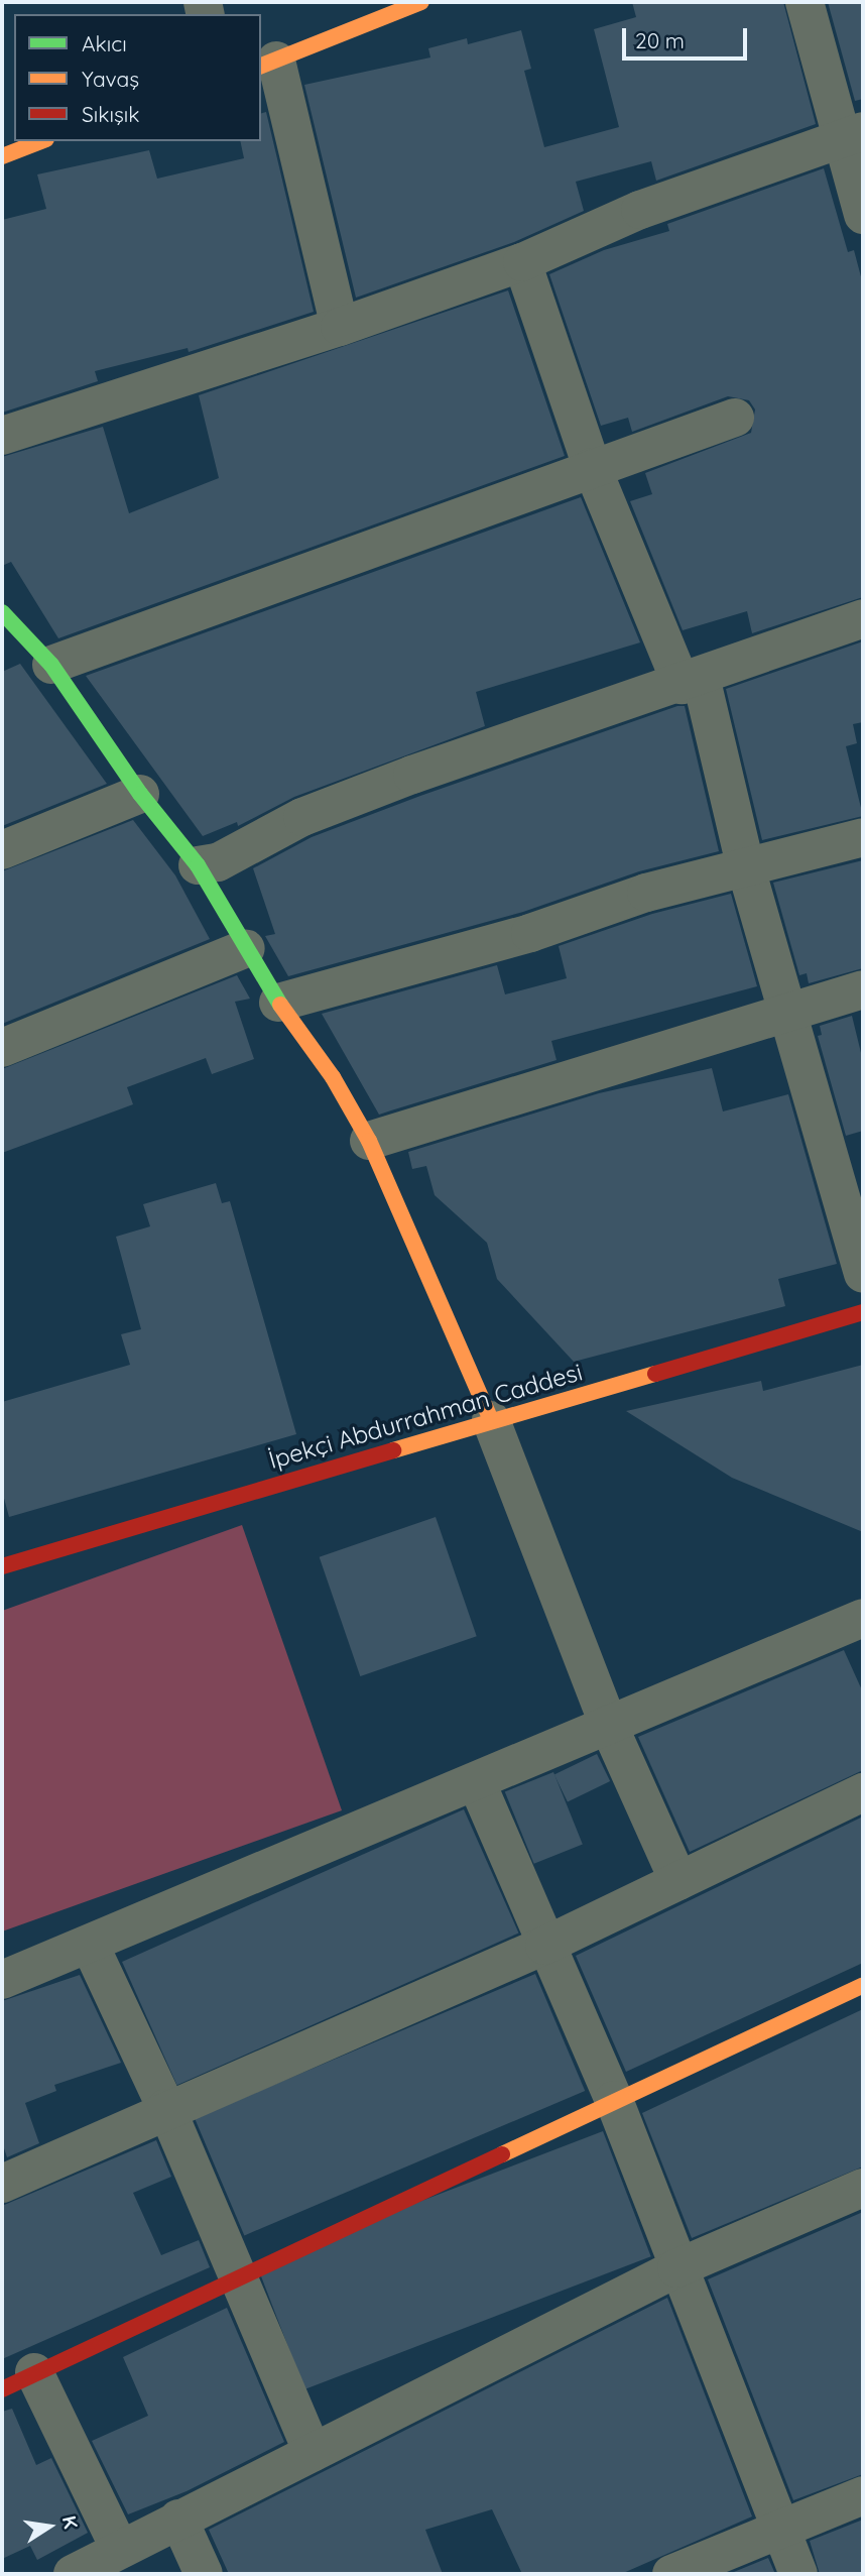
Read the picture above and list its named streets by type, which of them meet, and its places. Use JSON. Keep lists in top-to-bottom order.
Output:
{
  "streets": {
    "street": ["İpekçi Abdurrahman Caddesi"]
  },
  "legend": ["Akıcı", "Yavaş", "Sıkışık"],
  "scale_bar": "20 m",
  "north": "right"
}
